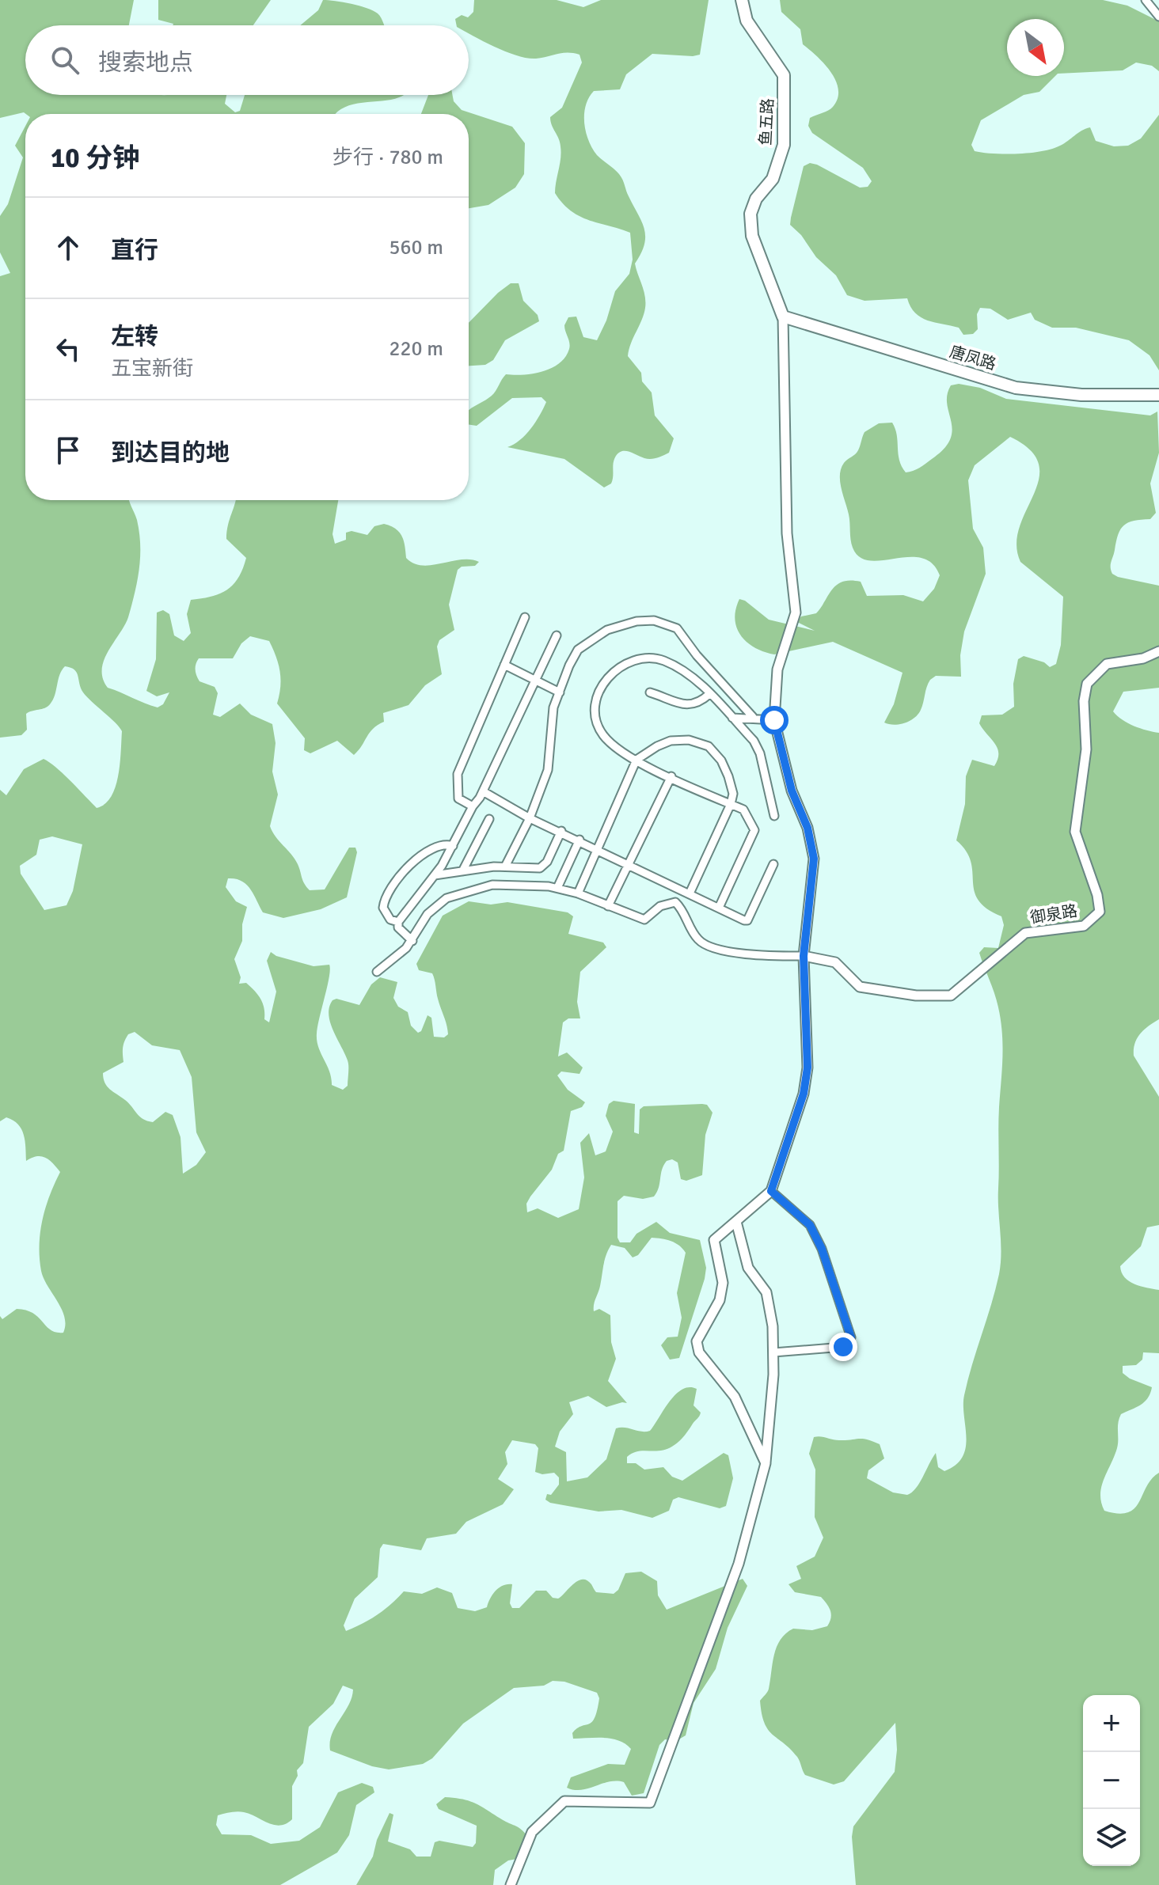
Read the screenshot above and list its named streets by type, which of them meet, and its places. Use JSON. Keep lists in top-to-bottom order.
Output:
{
  "streets": {
    "highway": ["鱼五路", "唐凤路"],
    "street": ["御泉路"]
  },
  "crossings": [
    ["鱼五路", "唐凤路"]
  ],
  "north": "bottom right",
  "page": {
    "search": "搜索地点",
    "heading": ["10 分钟", "步行 · 780 m"],
    "list": [
      ["直行", "560 m"],
      ["左转", "五宝新街", "220 m"],
      "到达目的地"
    ],
    "map_buttons": ["+", "−"]
  }
}
